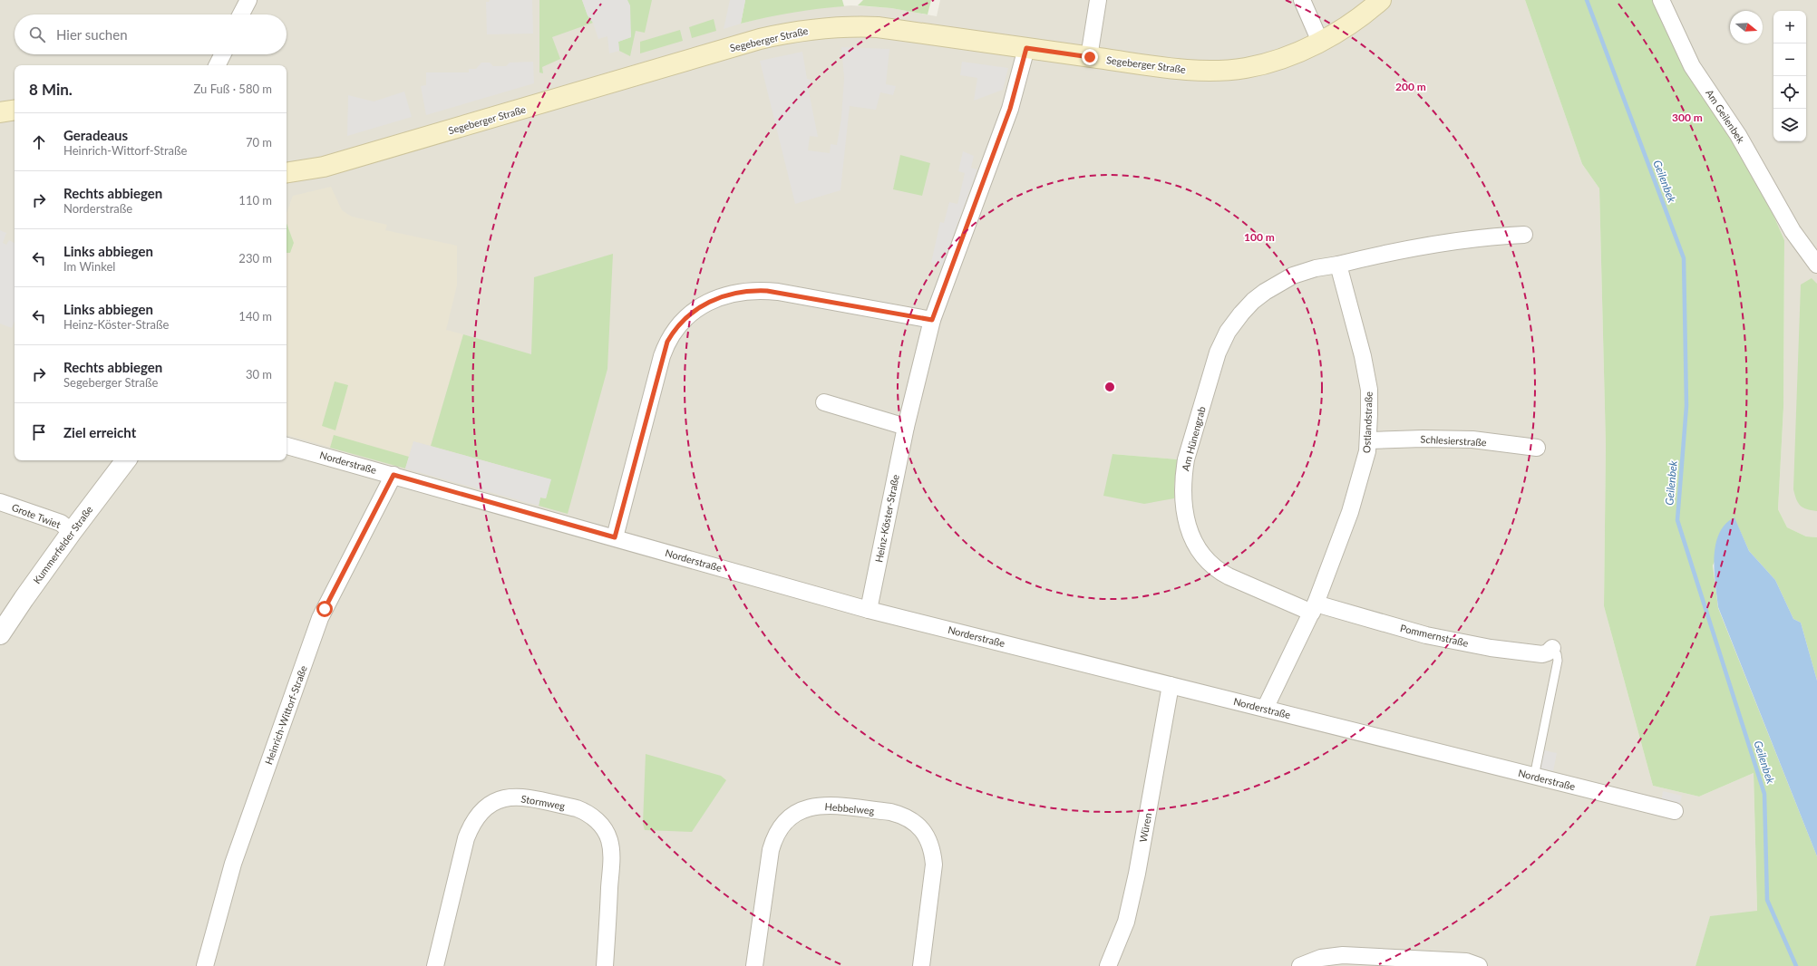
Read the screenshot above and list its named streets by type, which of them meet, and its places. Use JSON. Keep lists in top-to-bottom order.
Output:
{
  "streets": {
    "main road": ["Segeberger Straße"],
    "street": [
      "Am Geilenbek",
      "Ostlandstraße",
      "Am Hünengrab",
      "Schlesierstraße",
      "Norderstraße",
      "Grote Twiet",
      "Heinz-Köster-Straße",
      "Kummerfelder Straße",
      "Pommernstraße",
      "Heinrich-Wittorf-Straße",
      "Stormweg",
      "Hebbelweg",
      "Würen"
    ]
  },
  "crossings": [
    ["Segeberger Straße", "Heinz-Köster-Straße"],
    ["Ostlandstraße", "Am Hünengrab"],
    ["Ostlandstraße", "Schlesierstraße"],
    ["Ostlandstraße", "Norderstraße"],
    ["Ostlandstraße", "Pommernstraße"],
    ["Am Hünengrab", "Pommernstraße"],
    ["Norderstraße", "Heinz-Köster-Straße"],
    ["Norderstraße", "Heinrich-Wittorf-Straße"],
    ["Norderstraße", "Würen"],
    ["Grote Twiet", "Kummerfelder Straße"]
  ],
  "water": ["Geilenbek"],
  "north": "right",
  "page": {
    "map_buttons": ["+", "−"],
    "search": "Hier suchen",
    "heading": ["8 Min.", "Zu Fuß · 580 m"],
    "list": [
      ["Geradeaus", "Heinrich-Wittorf-Straße", "70 m"],
      ["Rechts abbiegen", "Norderstraße", "110 m"],
      ["Links abbiegen", "Im Winkel", "230 m"],
      ["Links abbiegen", "Heinz-Köster-Straße", "140 m"],
      ["Rechts abbiegen", "Segeberger Straße", "30 m"],
      "Ziel erreicht"
    ]
  },
  "rings": ["200 m", "300 m", "100 m"]
}
